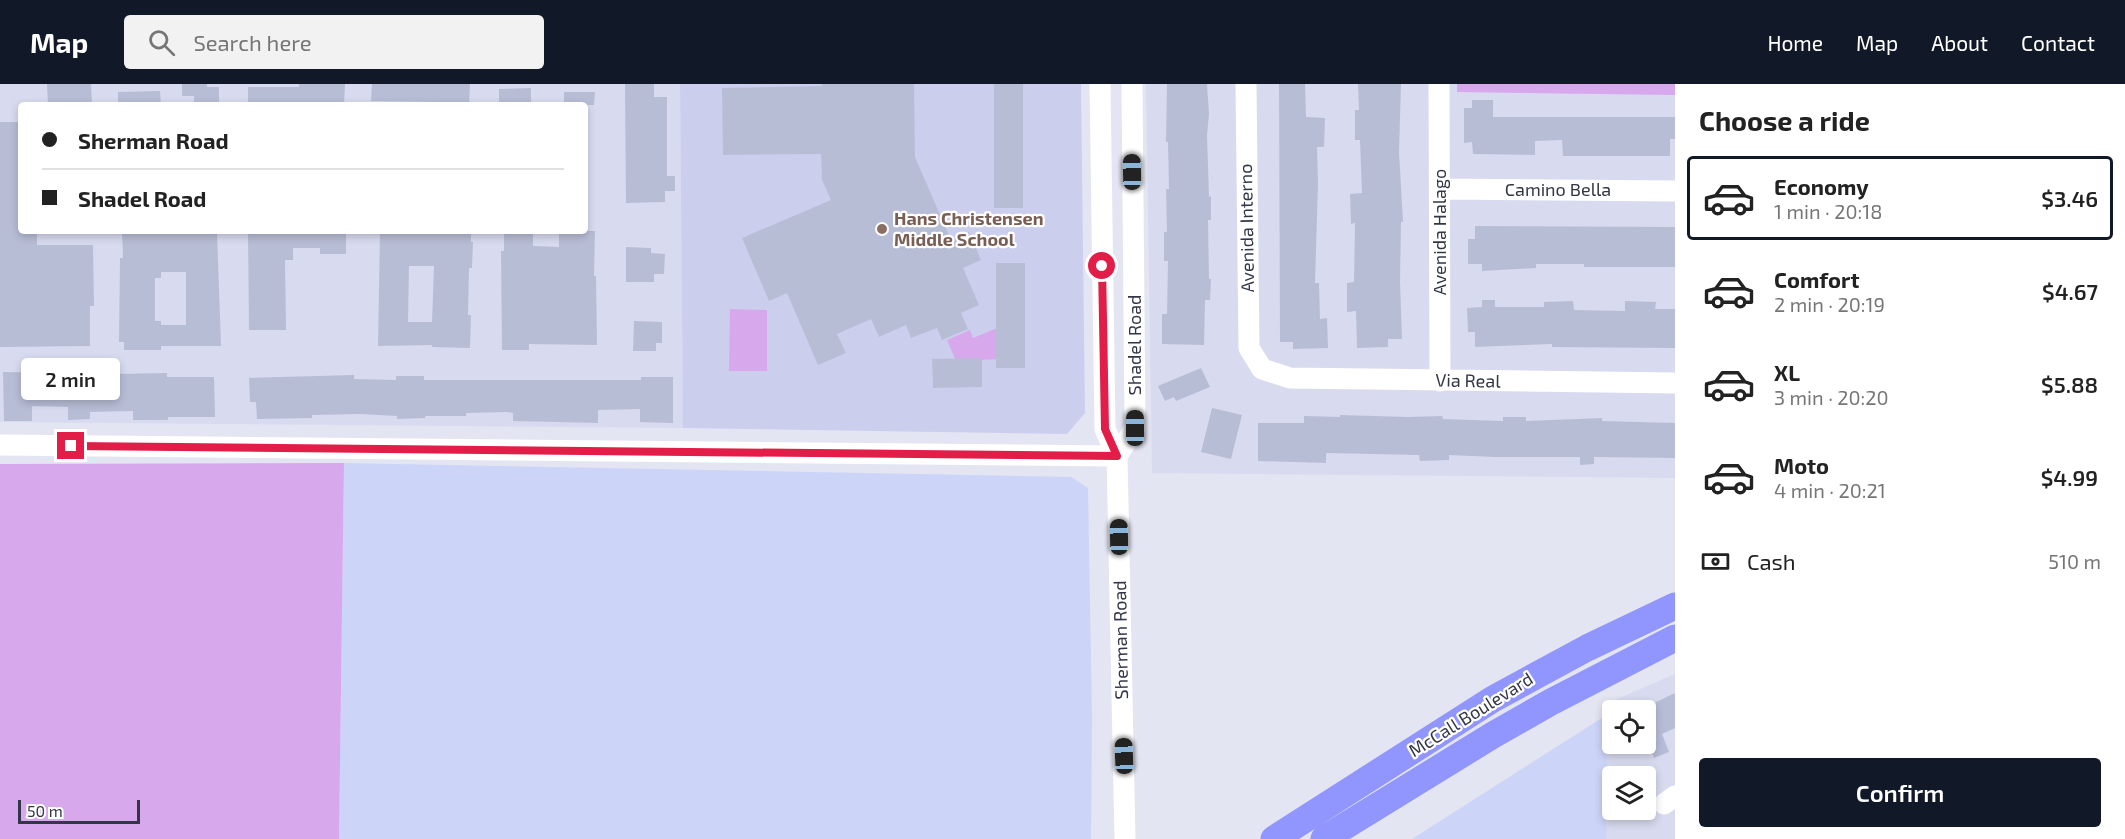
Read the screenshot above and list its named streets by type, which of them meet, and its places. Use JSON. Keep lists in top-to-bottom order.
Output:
{
  "streets": {
    "main road": ["McCall Boulevard"],
    "street": [
      "Camino Bella",
      "Avenida Interno",
      "Avenida Halago",
      "Shadel Road",
      "Via Real",
      "Sherman Road"
    ]
  },
  "crossings": [
    ["Camino Bella", "Avenida Halago"],
    ["Avenida Interno", "Via Real"],
    ["Avenida Halago", "Via Real"],
    ["Shadel Road", "Sherman Road"]
  ],
  "places": ["Hans Christensen Middle School"],
  "scale_bar": "50 m",
  "page": {
    "header": "Map",
    "search": "Search here",
    "nav": [
      "Home",
      "Map",
      "About",
      "Contact"
    ],
    "heading": "Choose a ride",
    "banner": ["Sherman Road", "Shadel Road"],
    "list": [
      {
        "name": "Economy",
        "note": "1 min · 20:18",
        "value": "$3.46"
      },
      {
        "name": "Comfort",
        "note": "2 min · 20:19",
        "value": "$4.67"
      },
      {
        "name": "XL",
        "note": "3 min · 20:20",
        "value": "$5.88"
      },
      {
        "name": "Moto",
        "note": "4 min · 20:21",
        "value": "$4.99"
      }
    ],
    "bubble": "2 min",
    "pay": ["Cash", "510 m"],
    "buttons": "Confirm",
    "scale": "50 m"
  }
}
